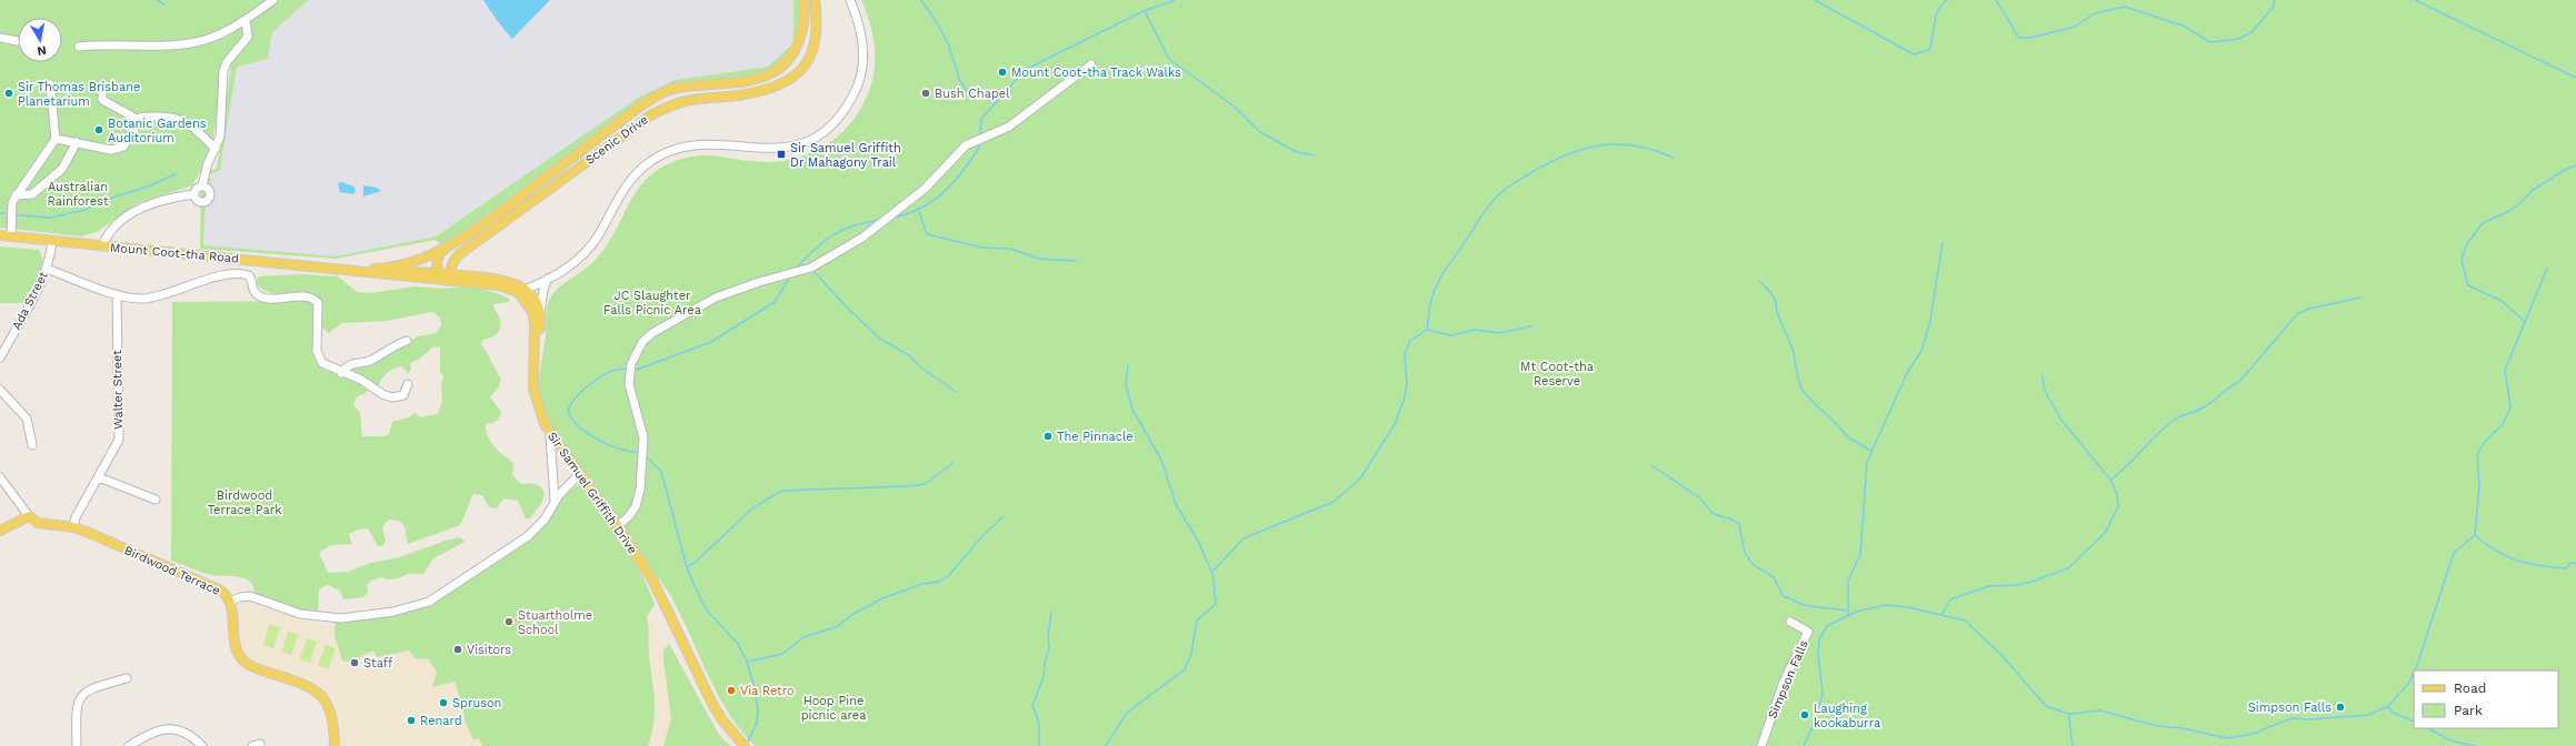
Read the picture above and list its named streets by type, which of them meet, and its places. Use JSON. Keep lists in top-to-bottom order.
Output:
{
  "streets": {
    "main road": [
      "Scenic Drive",
      "Mount Coot-tha Road",
      "Sir Samuel Griffith Drive",
      "Birdwood Terrace"
    ],
    "street": ["Ada Street", "Walter Street", "Simpson Falls"]
  },
  "crossings": [
    ["Scenic Drive", "Mount Coot-tha Road"],
    ["Mount Coot-tha Road", "Ada Street"],
    ["Walter Street", "Birdwood Terrace"],
    ["Sir Samuel Griffith Drive", "Birdwood Terrace"]
  ],
  "parks": [
    "Australian Rainforest",
    "JC Slaughter Falls Picnic Area",
    "Mt Coot-tha Reserve",
    "Birdwood Terrace Park",
    "Hoop Pine picnic area"
  ],
  "places": {
    "other": [
      "Mount Coot-tha Track Walks",
      "Sir Thomas Brisbane Planetarium",
      "Bush Chapel",
      "Botanic Gardens Auditorium",
      "The Pinnacle",
      "Stuartholme School",
      "Visitors",
      "Staff",
      "Via Retro",
      "Spruson",
      "Simpson Falls",
      "Laughing kookaburra",
      "Renard"
    ],
    "transit": ["Sir Samuel Griffith Dr Mahagony Trail"]
  },
  "legend": ["Road", "Park"],
  "north": "bottom"
}
